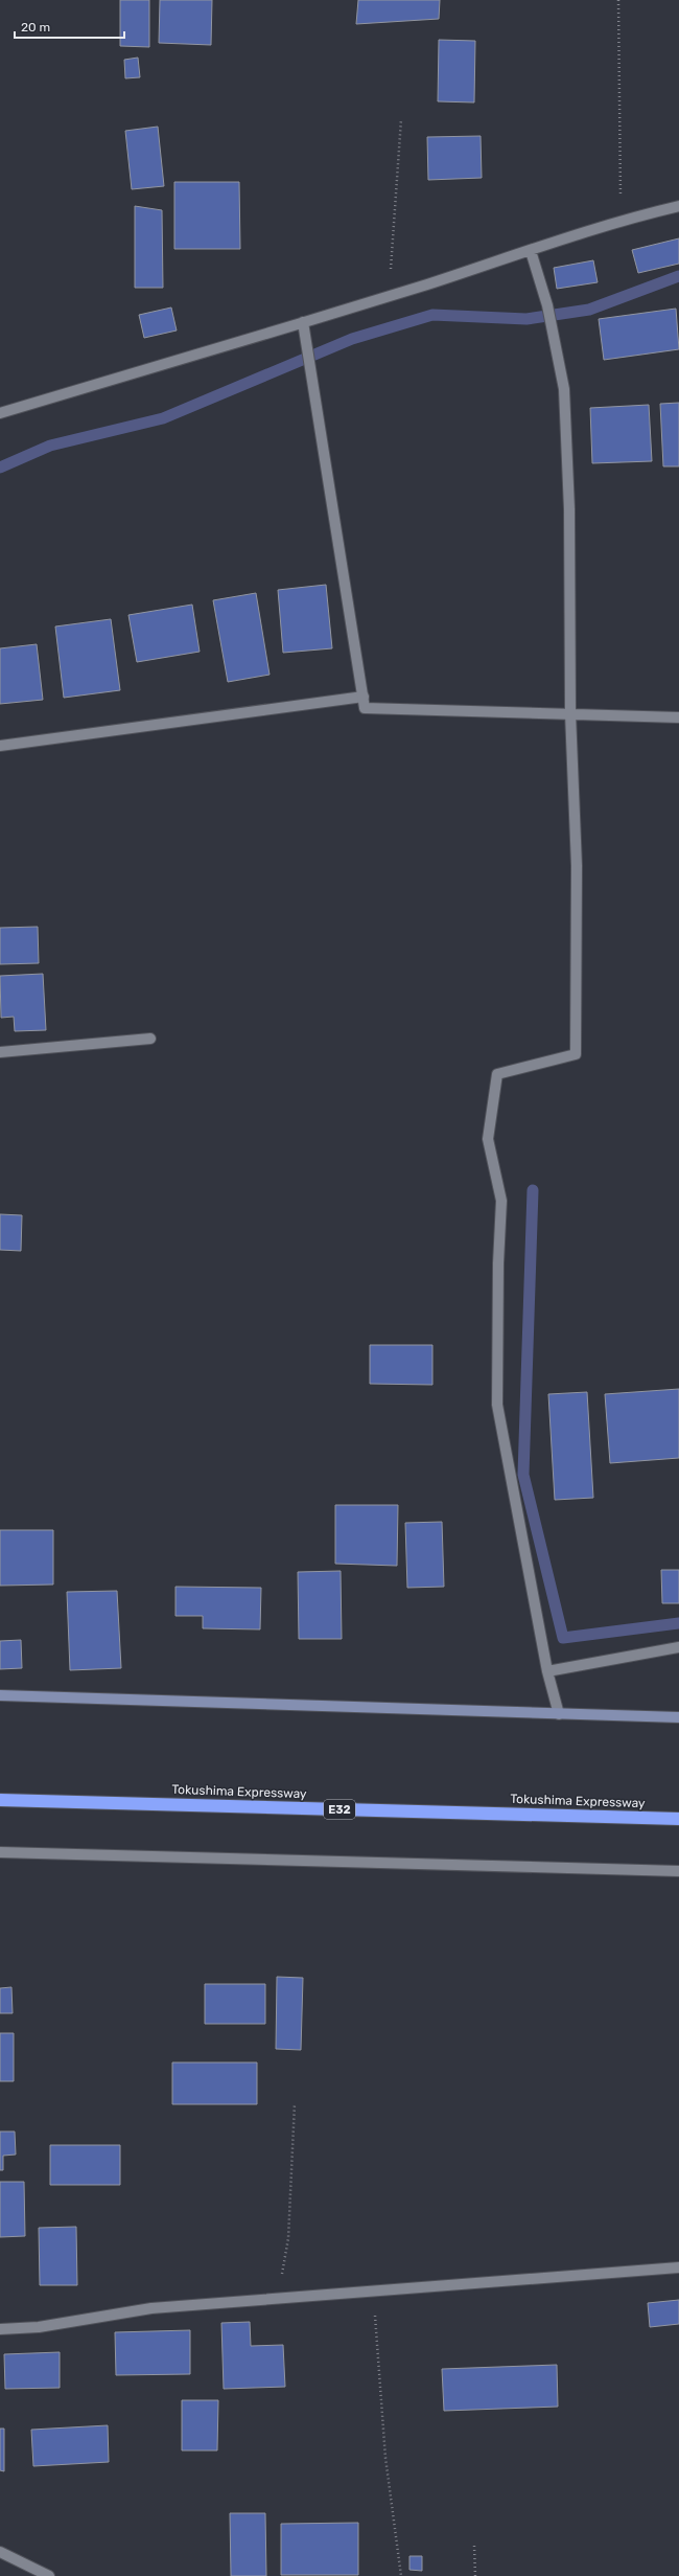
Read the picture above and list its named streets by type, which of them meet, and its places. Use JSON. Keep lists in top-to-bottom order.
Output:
{
  "streets": {
    "highway": ["Tokushima Expressway", "E32"]
  },
  "scale_bar": "20 m"
}
